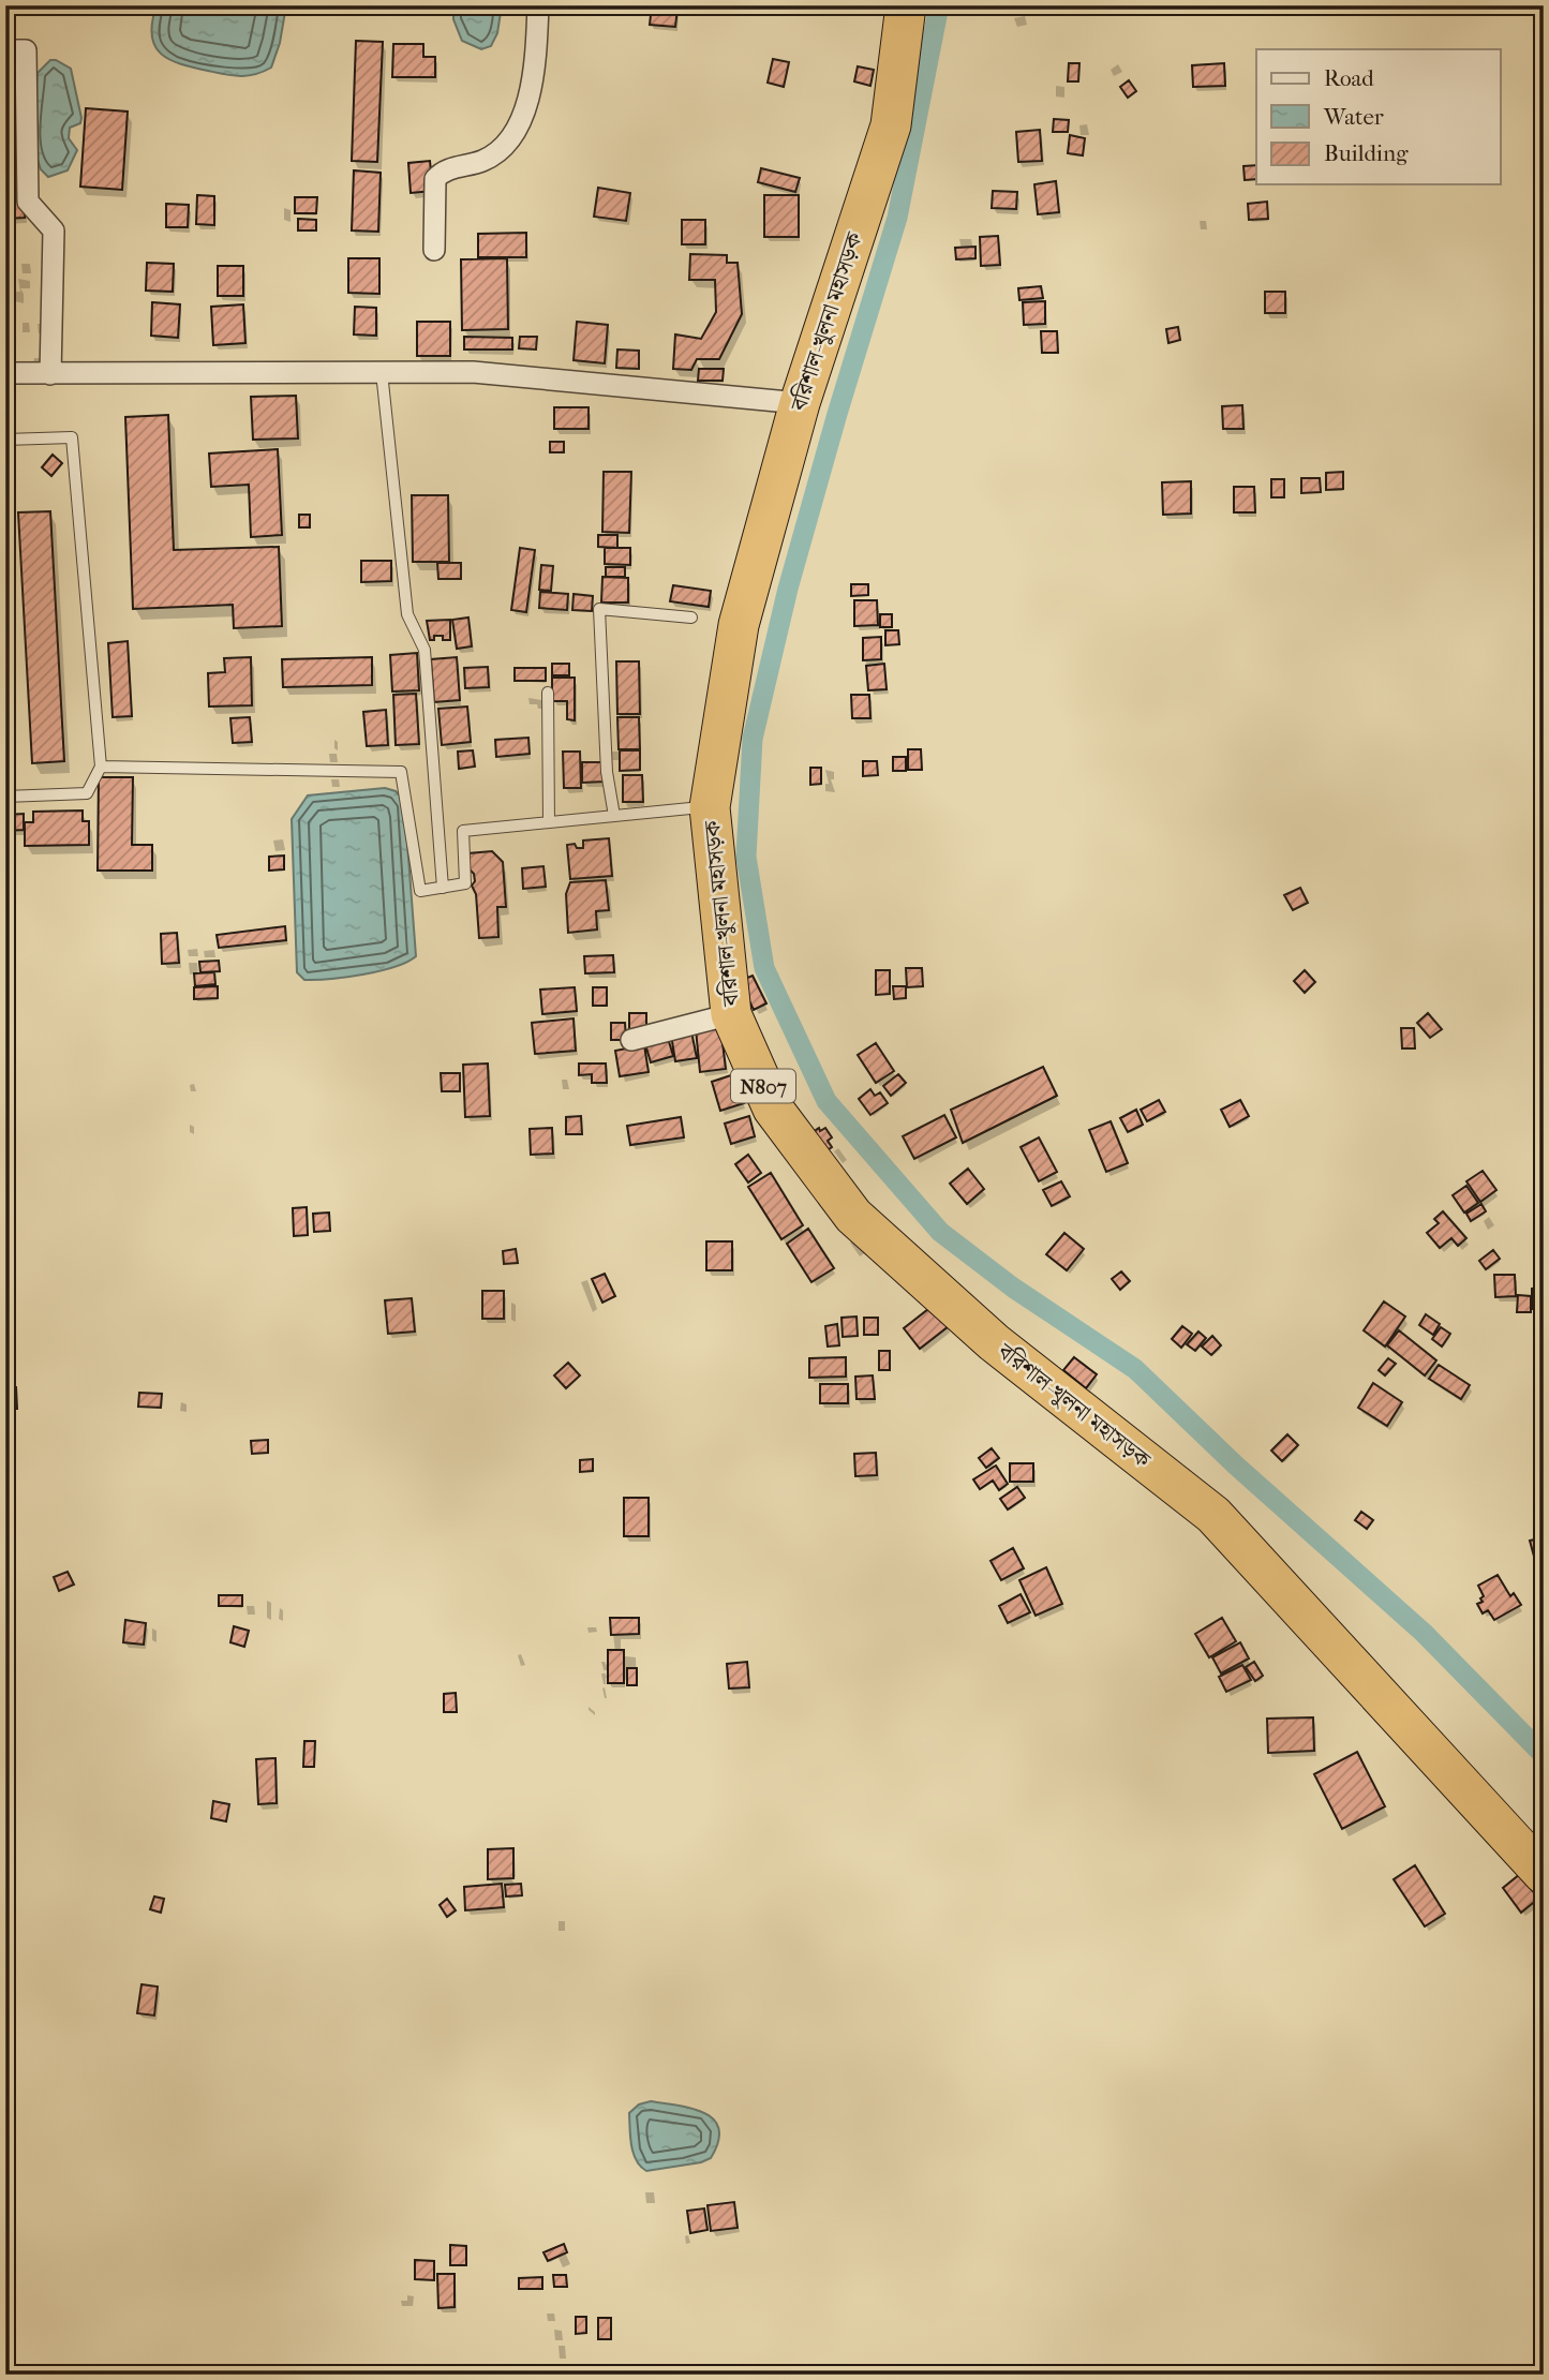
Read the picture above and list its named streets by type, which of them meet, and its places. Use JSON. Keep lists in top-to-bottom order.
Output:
{
  "streets": {
    "highway": ["বরিশাল-খুলনা মহাসড়ক", "N807"]
  },
  "legend": ["Road", "Water", "Building"]
}
